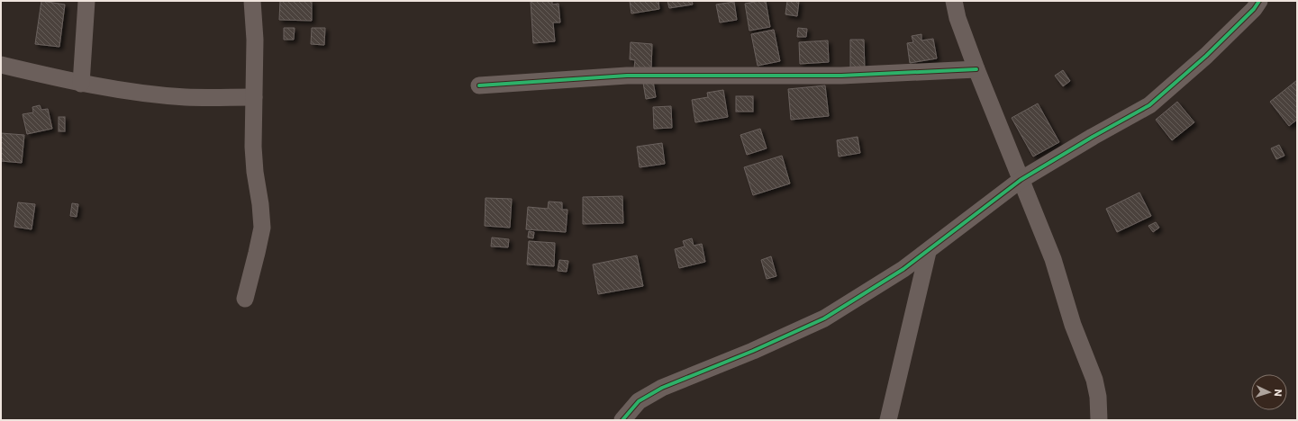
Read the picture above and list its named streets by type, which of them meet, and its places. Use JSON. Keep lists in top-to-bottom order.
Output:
{
  "north": "right"
}
